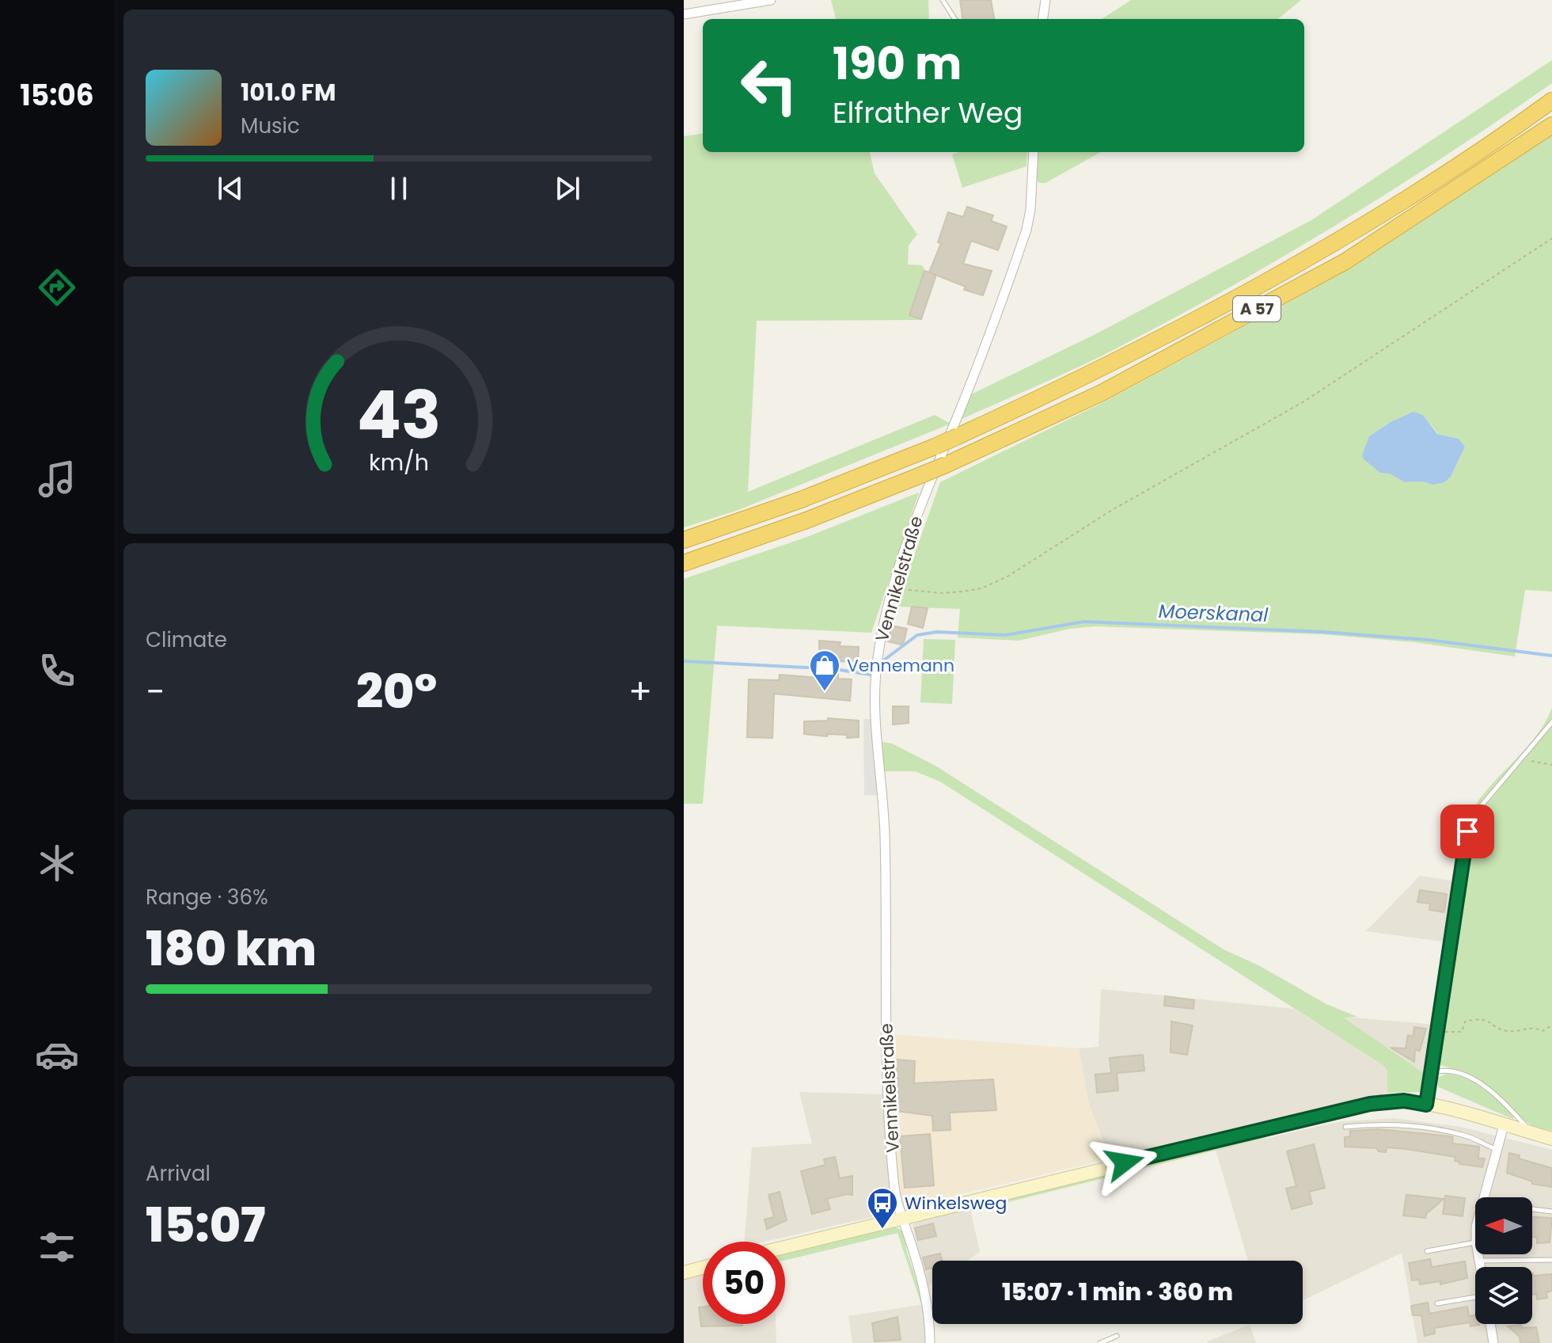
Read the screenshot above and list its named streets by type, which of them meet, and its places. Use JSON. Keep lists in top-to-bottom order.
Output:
{
  "streets": {
    "highway": ["A 57"],
    "street": ["Vennikelstraße"]
  },
  "water": ["Moerskanal"],
  "places": {
    "shop": ["Vennemann"],
    "bus stop": ["Winkelsweg"]
  },
  "north": "left",
  "page": {
    "tabs": "15:06",
    "turn": ["190 m", "Elfrather Weg"],
    "song": ["101.0 FM", "Music"],
    "tile": [
      "Climate",
      ["Range · 36%", "180 km"],
      ["Arrival", "15:07"]
    ],
    "heat": ["−", "20°", "+"],
    "limit": "50",
    "trip": "15:07 · 1 min · 360 m",
    "gauge": ["43", "km/h"]
  }
}
